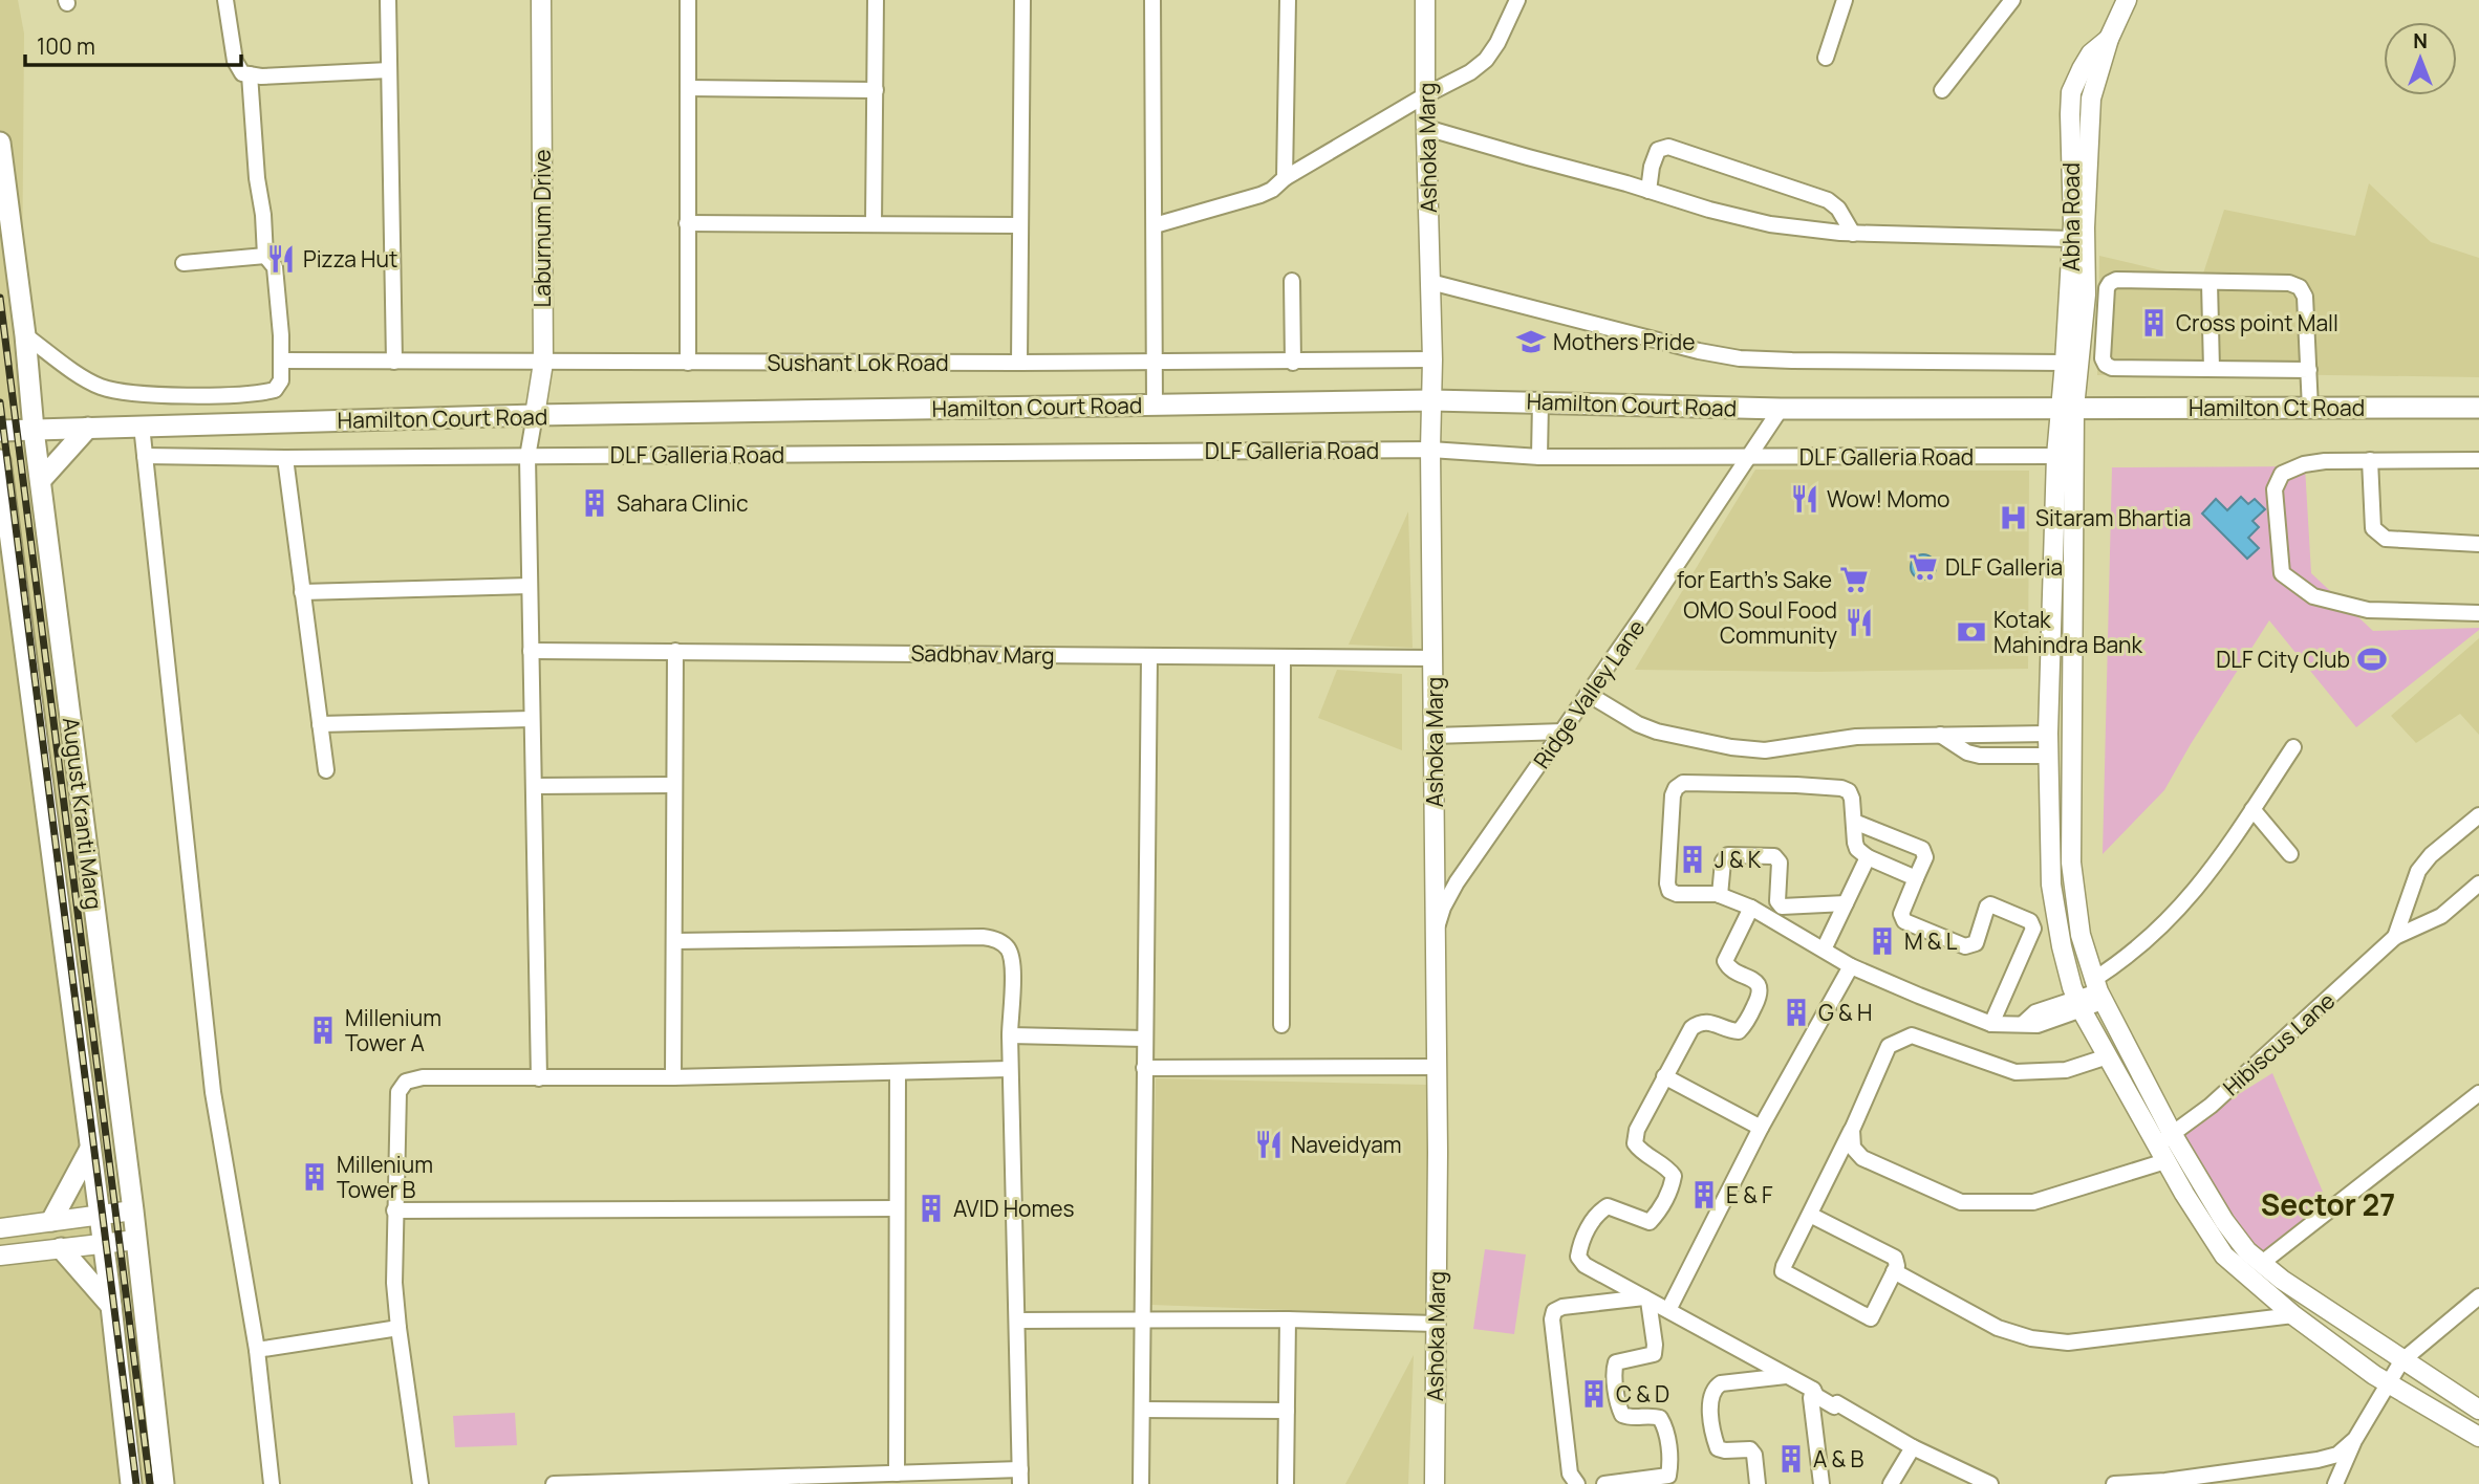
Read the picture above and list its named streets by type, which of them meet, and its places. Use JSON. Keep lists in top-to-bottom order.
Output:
{
  "streets": {
    "main road": ["Hamilton Court Road", "Hamilton Ct Road", "August Kranti Marg"],
    "street": [
      "Ashoka Marg",
      "Abha Road",
      "Laburnum Drive",
      "Sushant Lok Road",
      "DLF Galleria Road",
      "Sadbhav Marg",
      "Ridge Valley Lane",
      "Hibiscus Lane"
    ]
  },
  "crossings": [
    ["Ashoka Marg", "Sushant Lok Road"],
    ["Ashoka Marg", "Hamilton Court Road"],
    ["Ashoka Marg", "DLF Galleria Road"],
    ["Ashoka Marg", "Sadbhav Marg"],
    ["Ashoka Marg", "Ridge Valley Lane"],
    ["Abha Road", "Hamilton Court Road"],
    ["Abha Road", "Hamilton Ct Road"],
    ["Laburnum Drive", "Sushant Lok Road"],
    ["Laburnum Drive", "Hamilton Court Road"],
    ["Laburnum Drive", "DLF Galleria Road"],
    ["Laburnum Drive", "Sadbhav Marg"],
    ["Hamilton Court Road", "Hamilton Ct Road"],
    ["Hamilton Court Road", "Ridge Valley Lane"],
    ["Hamilton Court Road", "August Kranti Marg"],
    ["DLF Galleria Road", "Ridge Valley Lane"]
  ],
  "districts": ["Sector 27"],
  "places": {
    "restaurant": [
      "Pizza Hut",
      "Wow! Momo",
      "OMO Soul Food Community",
      "Naveidyam"
    ],
    "building": [
      "Cross point Mall",
      "Sahara Clinic",
      "J & K",
      "M & L",
      "G & H",
      "Millenium Tower A",
      "Millenium Tower B",
      "E & F",
      "AVID Homes",
      "C & D",
      "A & B"
    ],
    "school or university": ["Mothers Pride"],
    "hospital": ["Sitaram Bhartia"],
    "supermarket": ["DLF Galleria", "for Earth's Sake"],
    "bank": ["Kotak Mahindra Bank"],
    "sports": ["DLF City Club"]
  },
  "scale_bar": "100 m",
  "north": "top"
}
